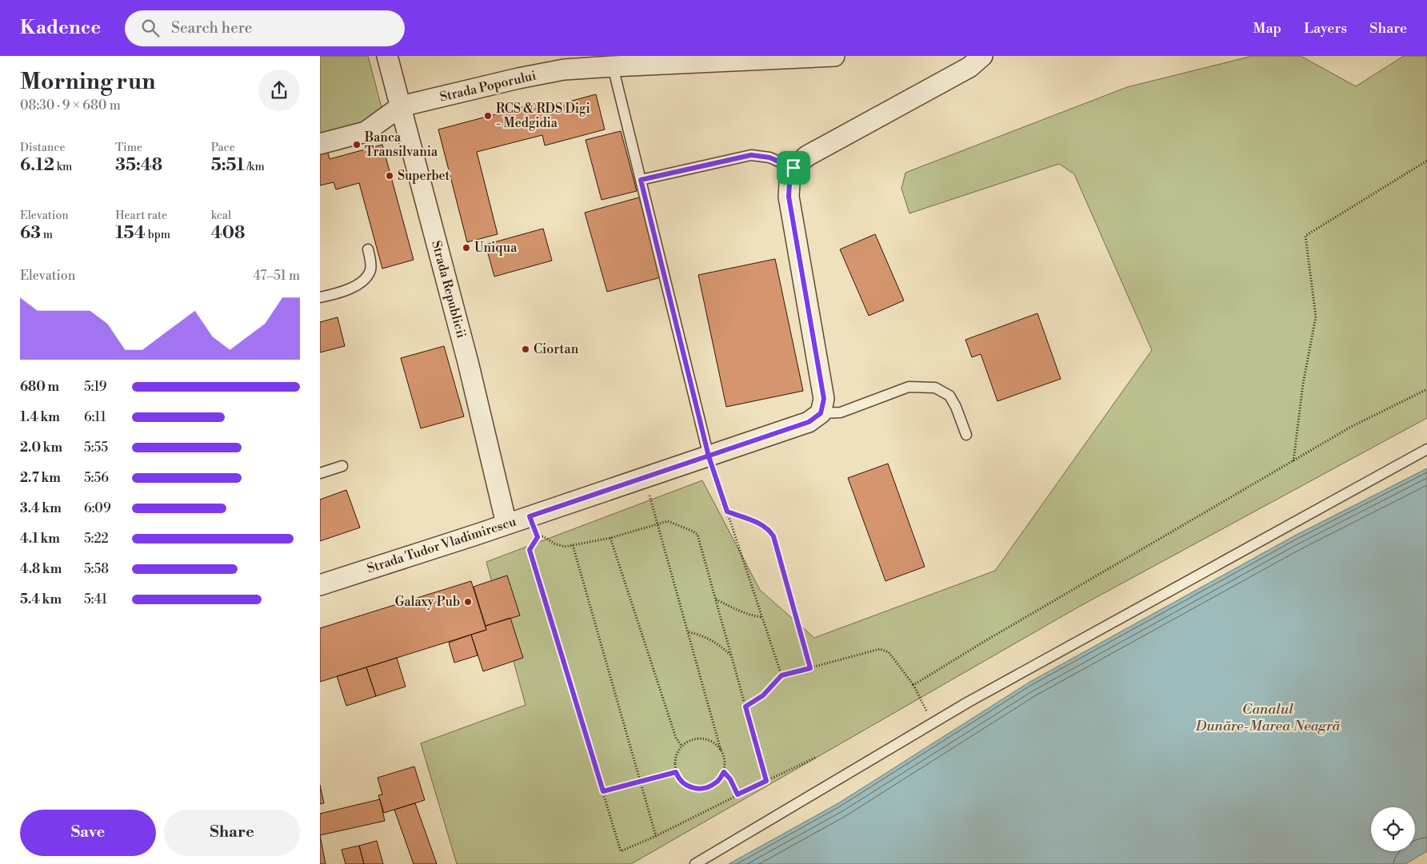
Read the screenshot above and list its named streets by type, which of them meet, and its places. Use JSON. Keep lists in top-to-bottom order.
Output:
{
  "streets": {
    "street": ["Strada Poporului", "Strada Republicii", "Strada Tudor Vladimirescu"]
  },
  "crossings": [
    ["Strada Poporului", "Strada Republicii"],
    ["Strada Republicii", "Strada Tudor Vladimirescu"]
  ],
  "water": ["Canalul Dunăre-Marea Neagră"],
  "places": [
    "RCS & RDS Digi - Medgidia",
    "Banca Transilvania",
    "Superbet",
    "Uniqua",
    "Ciortan",
    "Galaxy Pub"
  ],
  "page": {
    "header": "Kadence",
    "search": "Search here",
    "nav": ["Map", "Layers", "Share"],
    "heading": ["Morning run", "08:30 · 9 × 680 m"],
    "stats": [
      ["Distance", "6.12 km"],
      ["Time", "35:48"],
      ["Pace", "5:51 /km"],
      ["Elevation", "63 m"],
      ["Heart rate", "154 bpm"],
      ["kcal", "408"]
    ],
    "chart": ["Elevation", "47–51 m"],
    "list": [
      {
        "name": "680 m",
        "note": "5:19"
      },
      {
        "name": "1.4 km",
        "note": "6:11"
      },
      {
        "name": "2.0 km",
        "note": "5:55"
      },
      {
        "name": "2.7 km",
        "note": "5:56"
      },
      {
        "name": "3.4 km",
        "note": "6:09"
      },
      {
        "name": "4.1 km",
        "note": "5:22"
      },
      {
        "name": "4.8 km",
        "note": "5:58"
      },
      {
        "name": "5.4 km",
        "note": "5:41"
      }
    ],
    "buttons": ["Save", "Share"]
  }
}
